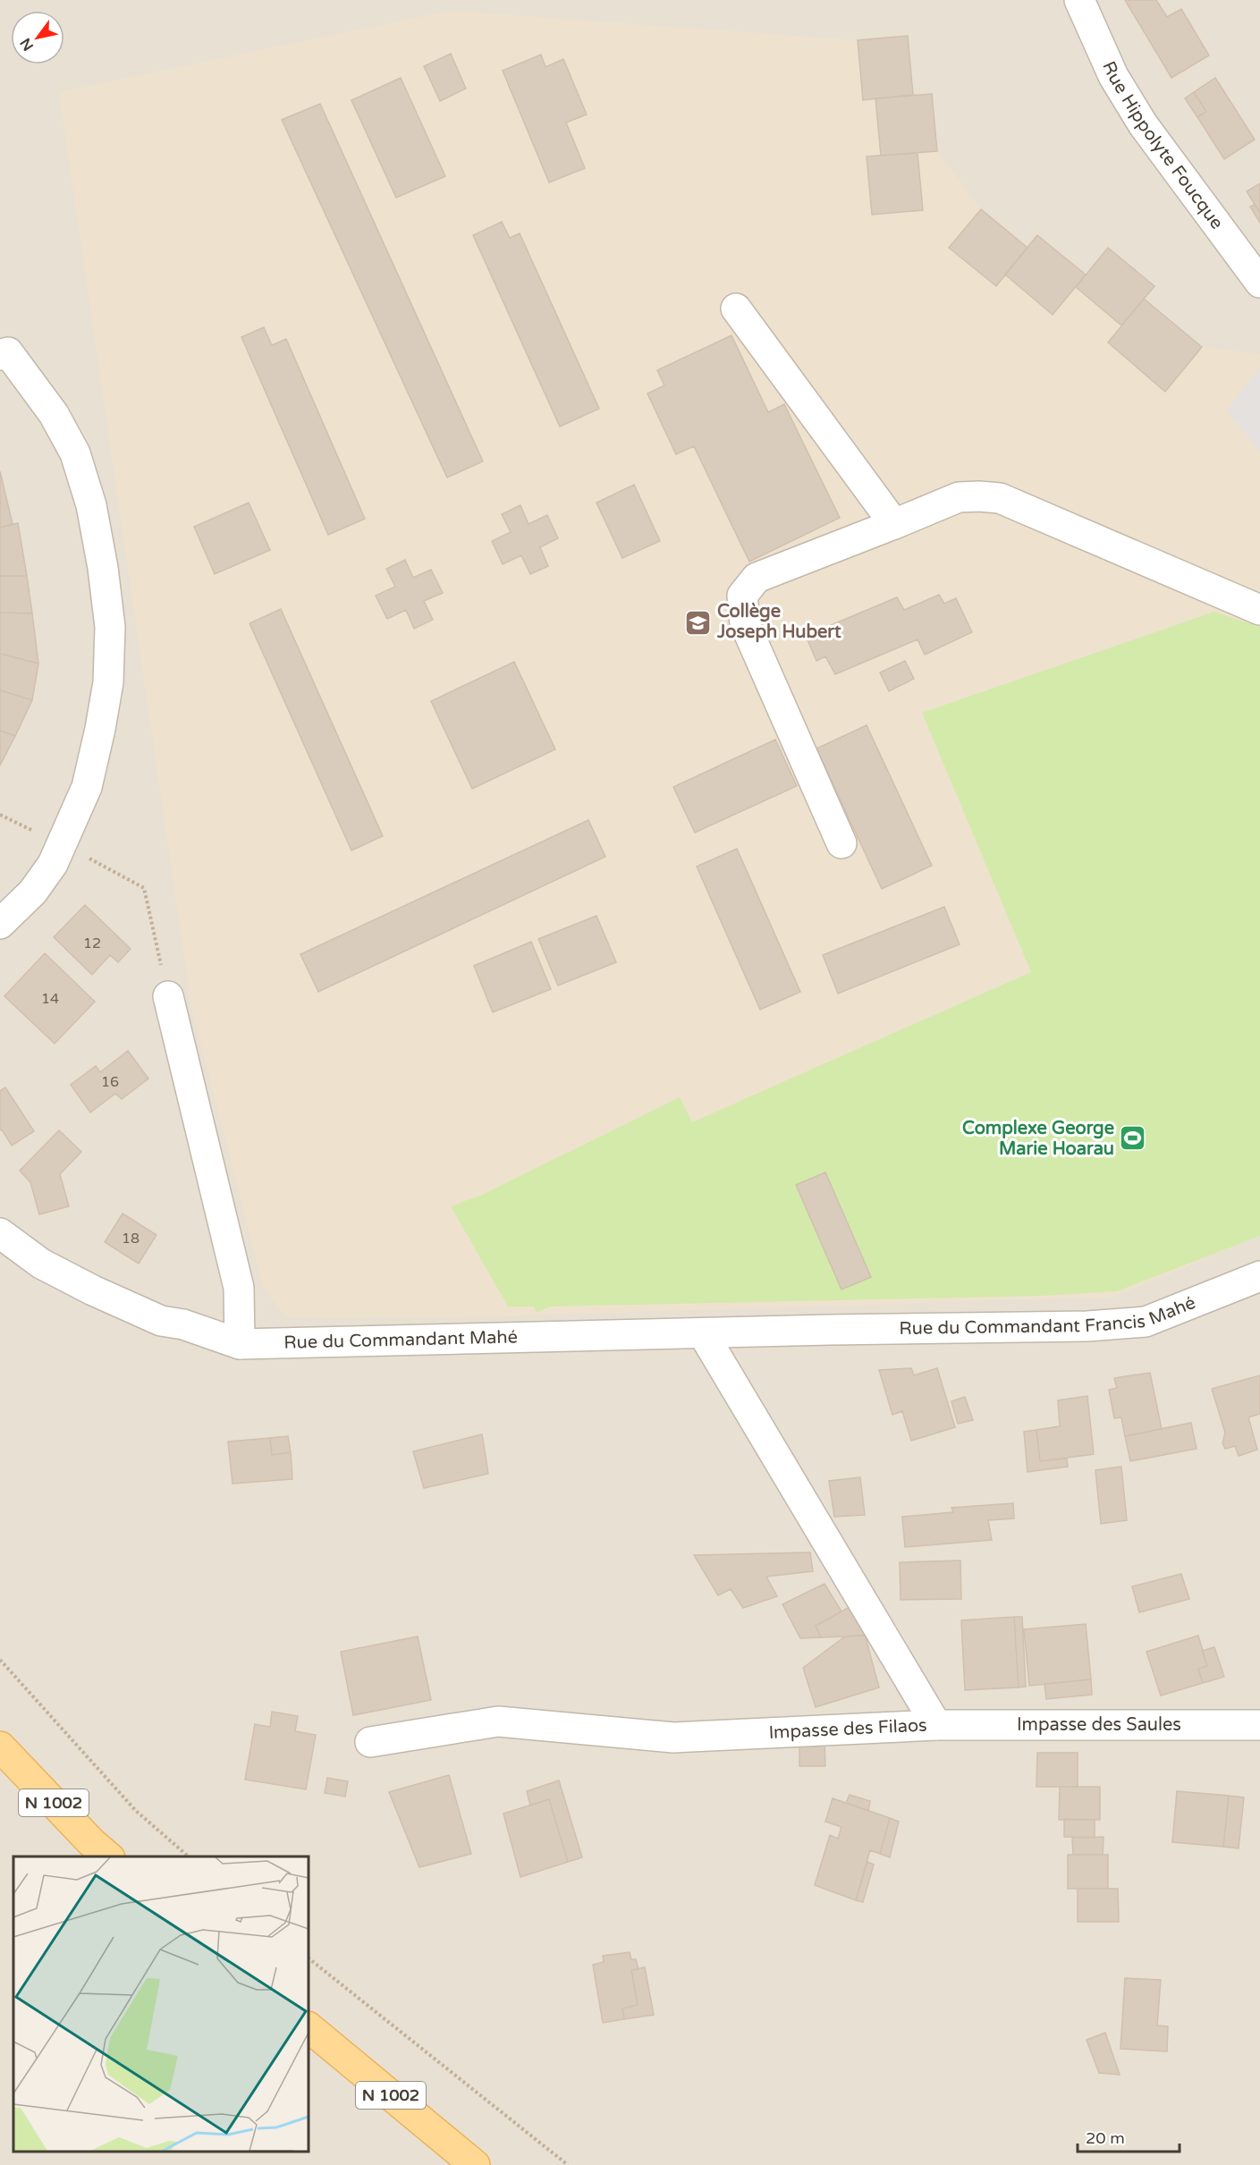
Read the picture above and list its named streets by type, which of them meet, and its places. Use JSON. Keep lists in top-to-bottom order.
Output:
{
  "streets": {
    "main road": ["N 1002"],
    "street": [
      "Rue Hippolyte Foucque",
      "Rue du Commandant Francis Mahé",
      "Rue du Commandant Mahé",
      "Impasse des Saules",
      "Impasse des Filaos"
    ]
  },
  "crossings": [
    ["Rue du Commandant Francis Mahé", "Rue du Commandant Mahé"],
    ["Rue du Commandant Mahé", "Impasse des Filaos"],
    ["Impasse des Saules", "Impasse des Filaos"]
  ],
  "places": {
    "school or university": ["Collège Joseph Hubert"],
    "sports": ["Complexe George Marie Hoarau"]
  },
  "house_numbers": [
    "12",
    "14",
    "16",
    "18"
  ],
  "scale_bar": "20 m",
  "north": "bottom left"
}
